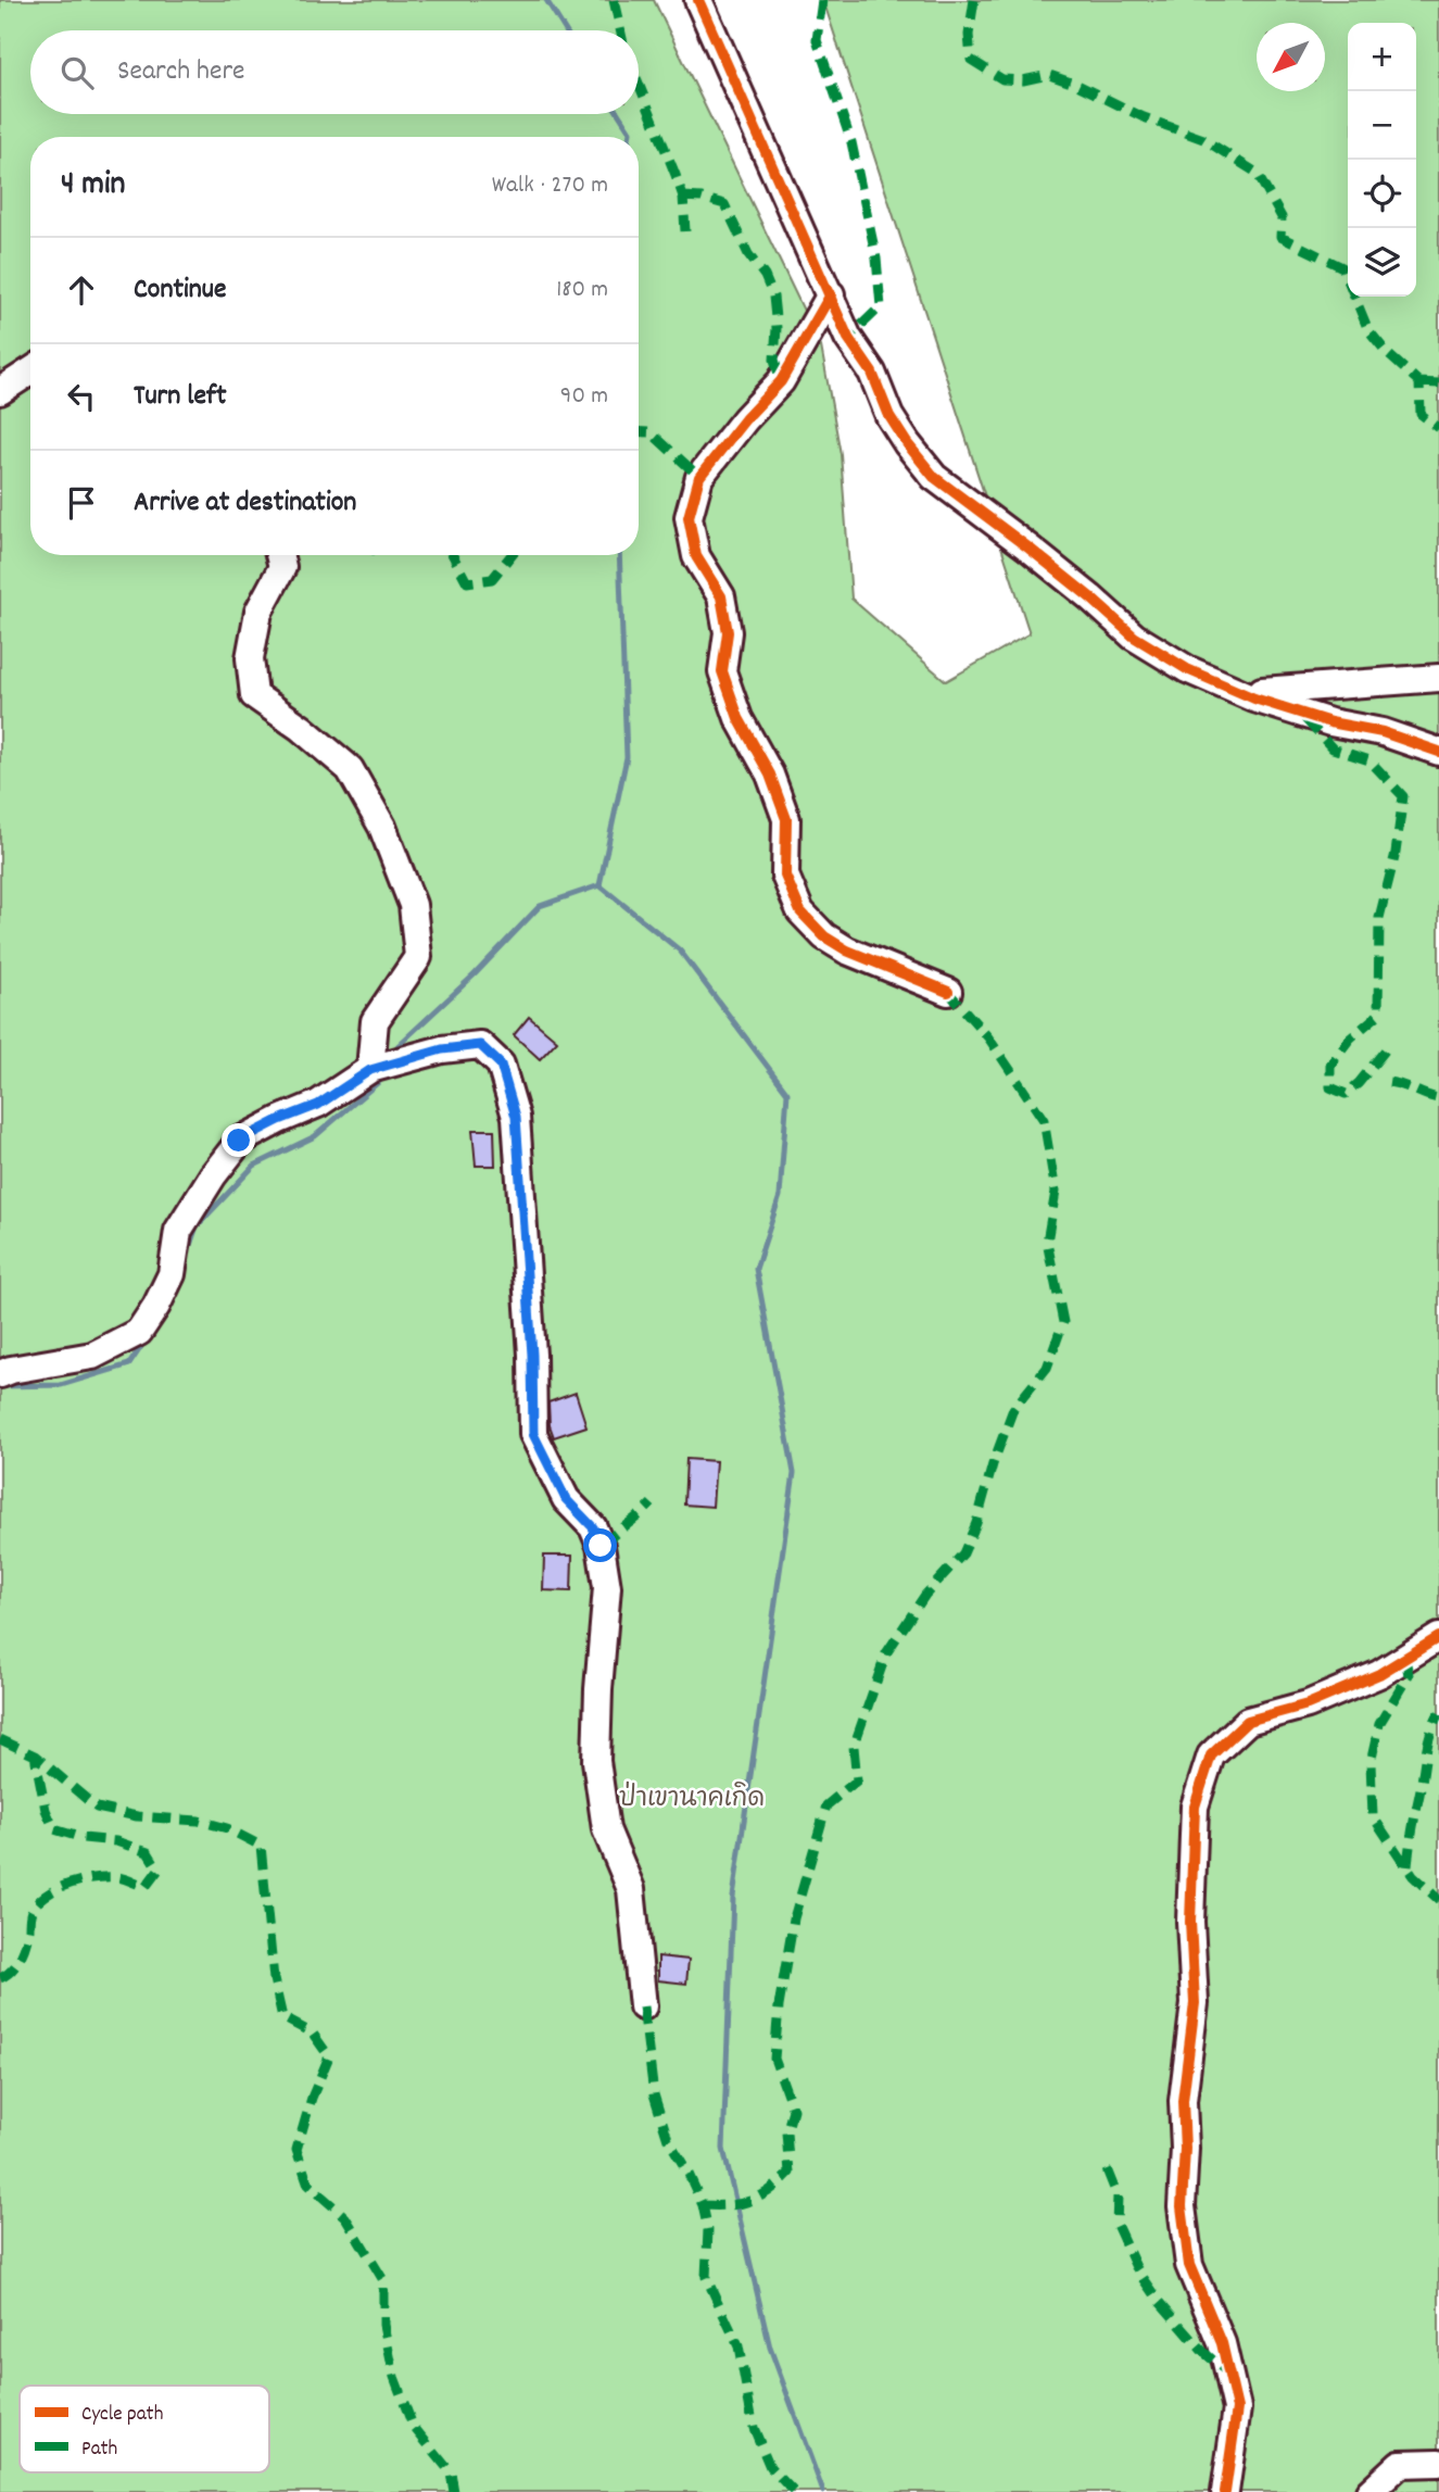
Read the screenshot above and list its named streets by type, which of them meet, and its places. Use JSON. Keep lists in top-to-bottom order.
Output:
{
  "parks": ["ป่าเขานาคเกิด"],
  "legend": ["Cycle path", "Path"],
  "north": "bottom left",
  "page": {
    "map_buttons": ["+", "−"],
    "search": "Search here",
    "heading": ["4 min", "Walk · 270 m"],
    "list": [
      ["Continue", "180 m"],
      ["Turn left", "90 m"],
      "Arrive at destination"
    ]
  }
}
